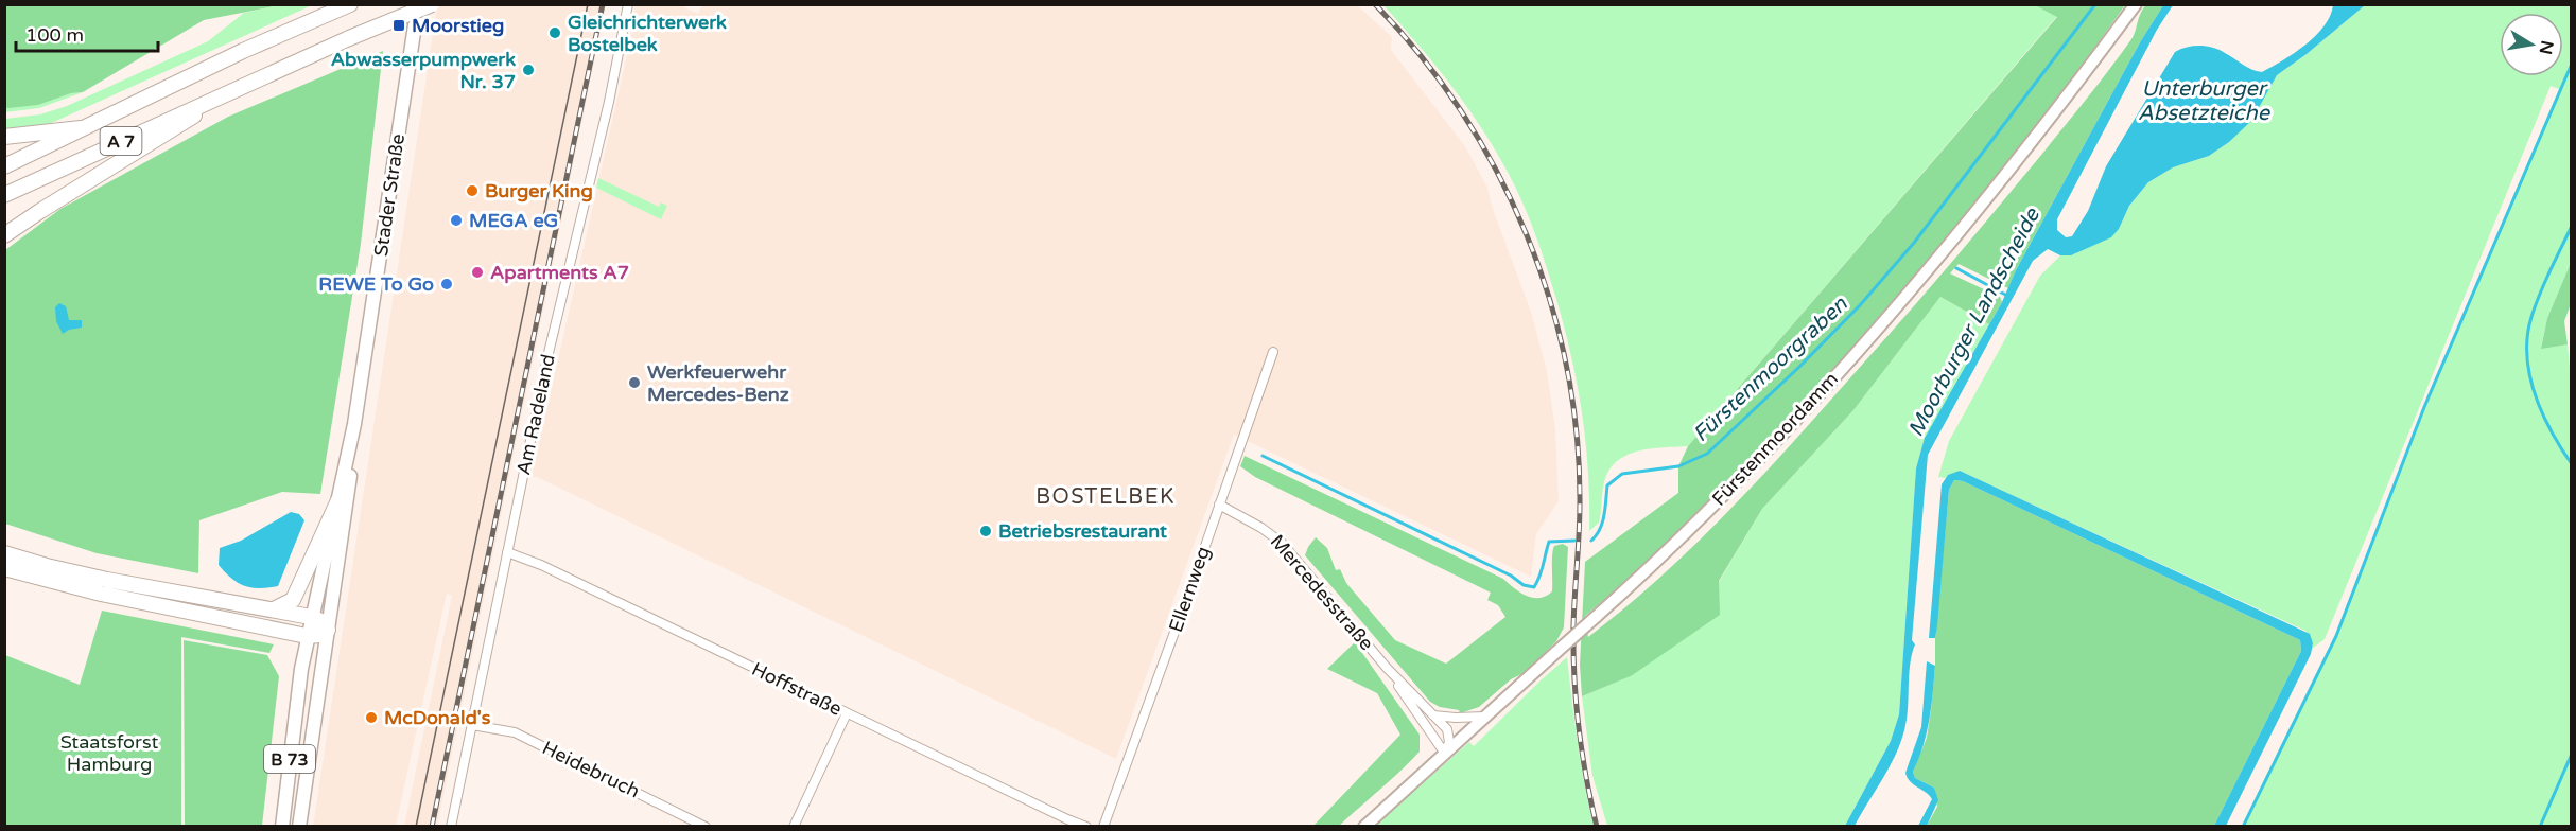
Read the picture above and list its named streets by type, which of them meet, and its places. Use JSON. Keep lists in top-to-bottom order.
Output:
{
  "streets": {
    "highway": ["A 7"],
    "main road": ["Stader Straße", "Fürstenmoordamm", "B 73"],
    "street": [
      "Am Radeland",
      "Ellernweg",
      "Mercedesstraße",
      "Hoffstraße",
      "Heidebruch"
    ]
  },
  "crossings": [
    ["Am Radeland", "Hoffstraße"],
    ["Am Radeland", "Heidebruch"],
    ["Fürstenmoordamm", "Mercedesstraße"],
    ["Ellernweg", "Mercedesstraße"]
  ],
  "districts": ["BOSTELBEK"],
  "water": ["Unterburger Absetzteiche", "Moorburger Landscheide", "Fürstenmoorgraben"],
  "parks": ["Staatsforst Hamburg"],
  "places": {
    "transit": ["Moorstieg"],
    "other": [
      "Gleichrichterwerk Bostelbek",
      "Abwasserpumpwerk Nr. 37",
      "Burger King",
      "MEGA eG",
      "Apartments A7",
      "REWE To Go",
      "Werkfeuerwehr Mercedes-Benz",
      "Betriebsrestaurant",
      "McDonald's"
    ]
  },
  "scale_bar": "100 m",
  "north": "right"
}
